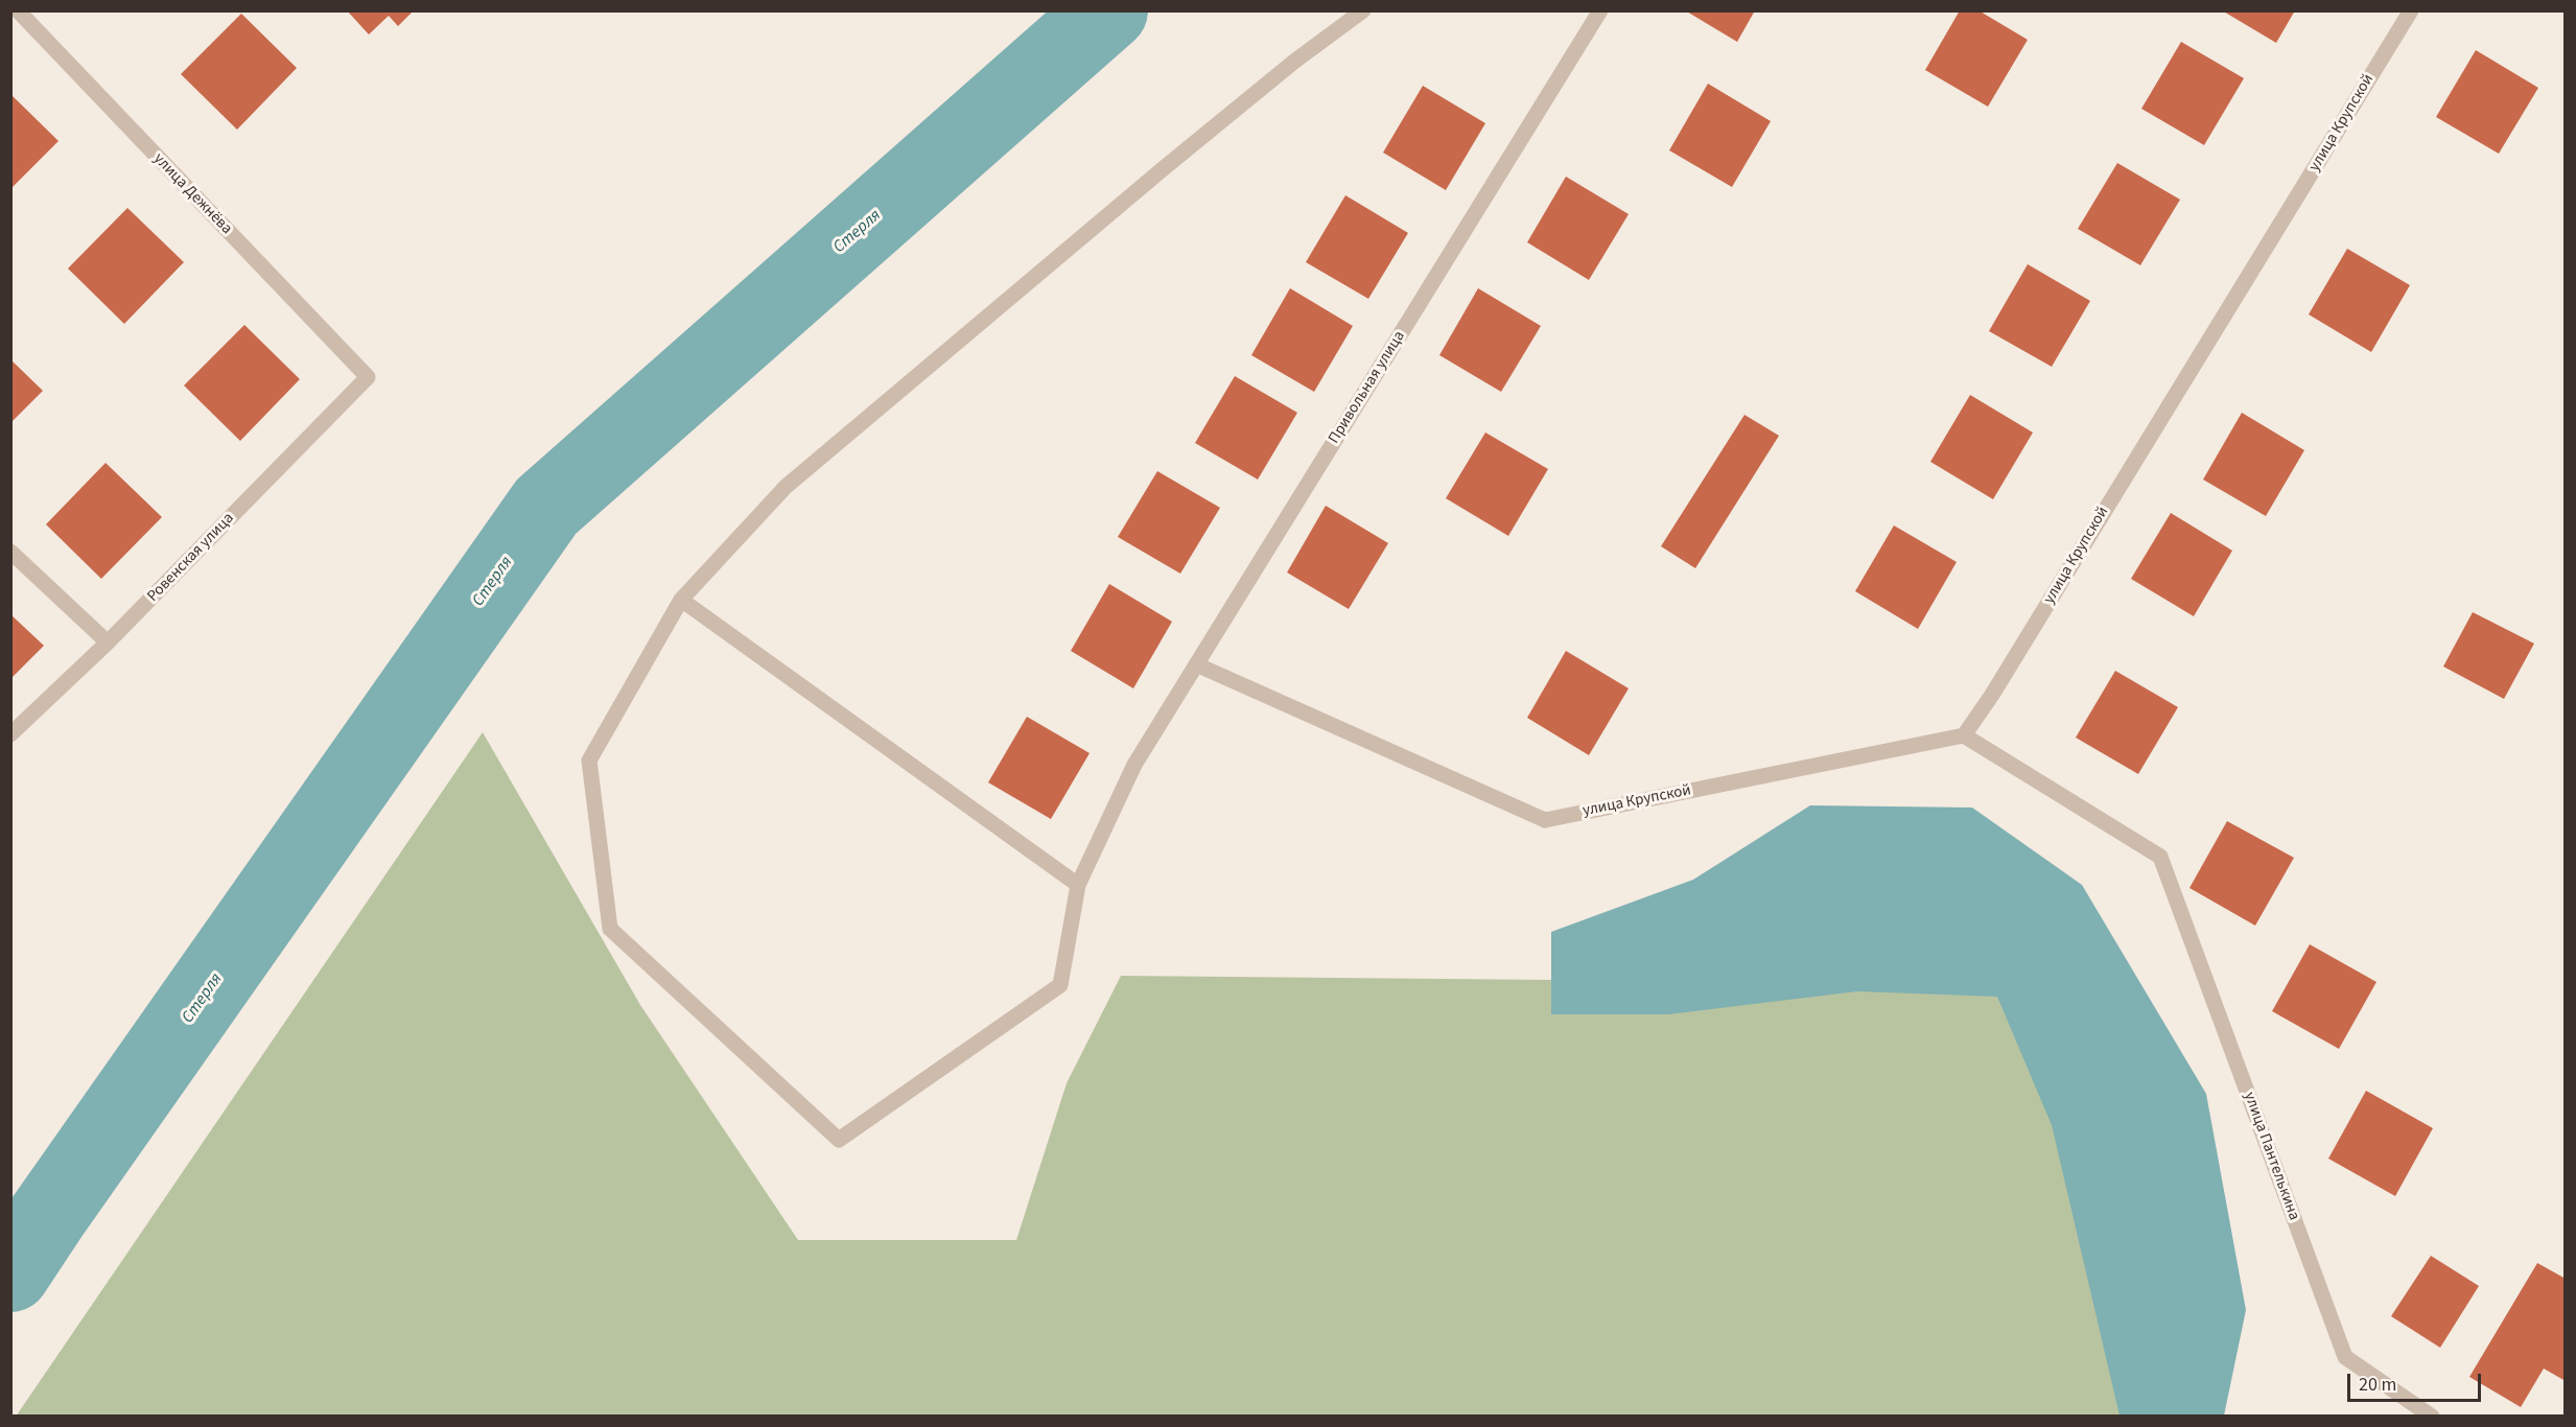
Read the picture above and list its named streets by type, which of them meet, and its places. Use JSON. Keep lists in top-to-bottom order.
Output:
{
  "streets": {
    "street": [
      "улица Крупской",
      "улица Дежнёва",
      "Привольная улица",
      "Ровенская улица",
      "улица Пантелькина"
    ]
  },
  "crossings": [
    ["улица Крупской", "Привольная улица"],
    ["улица Крупской", "улица Пантелькина"],
    ["улица Дежнёва", "Ровенская улица"]
  ],
  "water": ["Стерля"],
  "scale_bar": "20 m"
}
